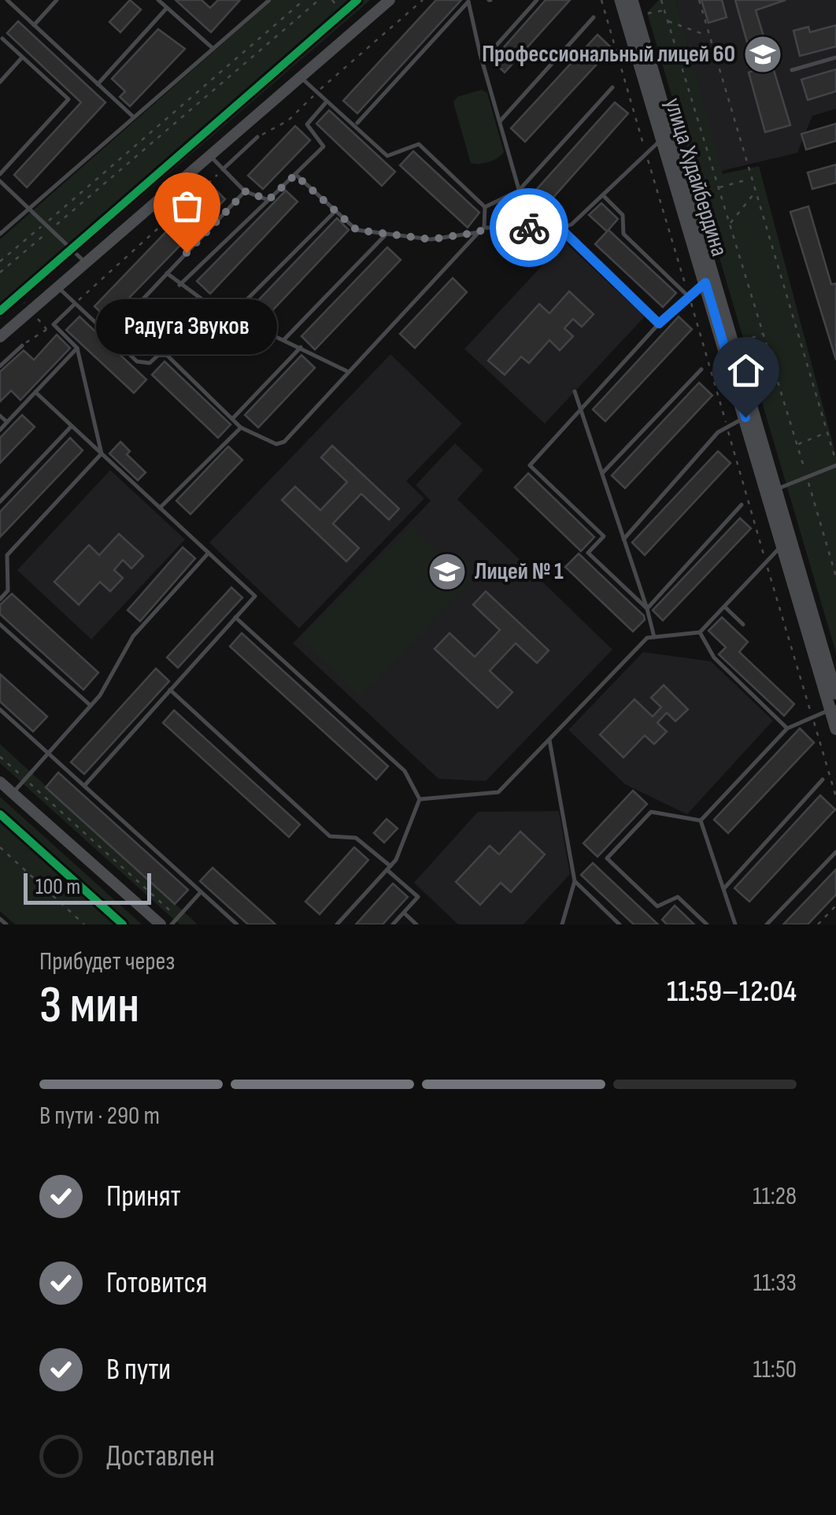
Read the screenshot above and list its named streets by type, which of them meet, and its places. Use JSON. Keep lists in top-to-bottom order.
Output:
{
  "streets": {
    "main road": ["улица Худайбердина"]
  },
  "places": {
    "school or university": ["Профессиональный лицей 60", "Лицей № 1"],
    "other": ["Радуга Звуков"]
  },
  "scale_bar": "100 m",
  "page": {
    "bubble": "Радуга Звуков",
    "scale": "100 m",
    "heading": ["3 мин", "Прибудет через", "11:59–12:04"],
    "bar": "В пути · 290 m",
    "list": [
      ["Принят", "11:28"],
      ["Готовится", "11:33"],
      ["В пути", "11:50"],
      "Доставлен"
    ]
  }
}
